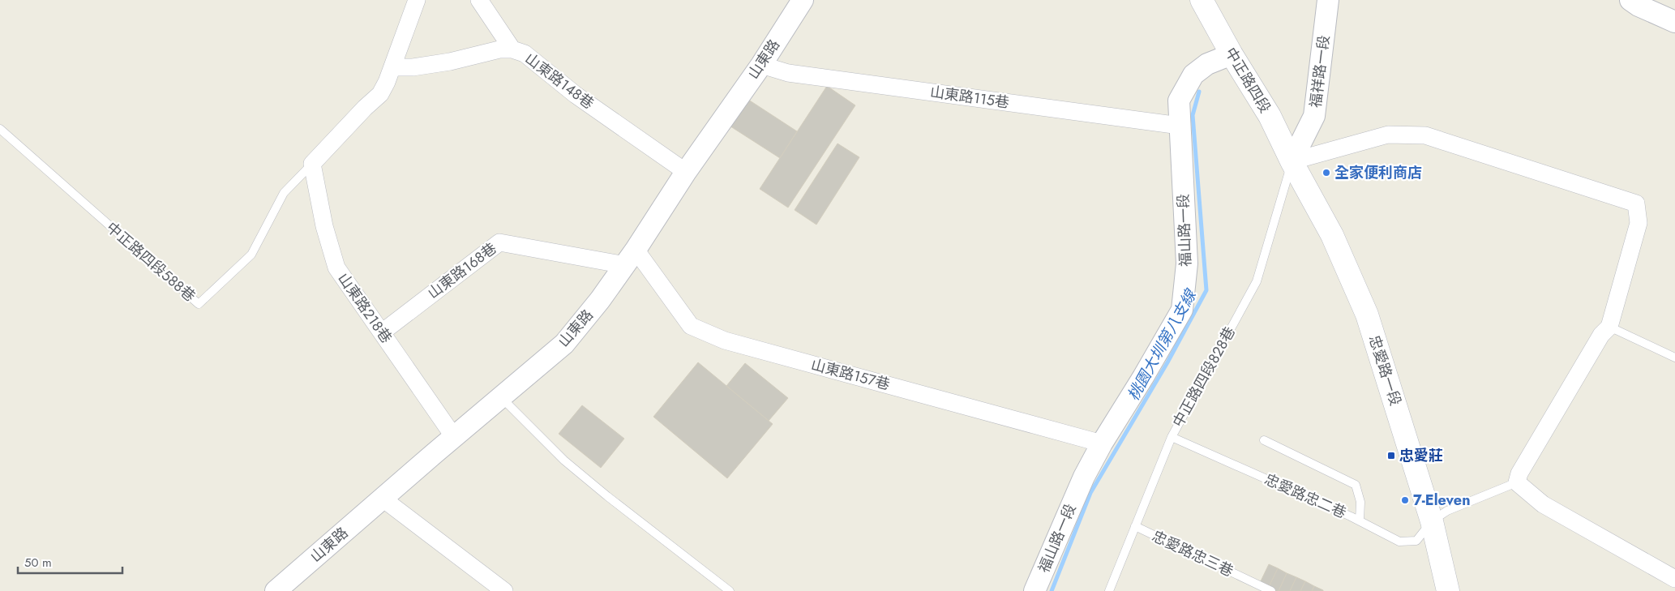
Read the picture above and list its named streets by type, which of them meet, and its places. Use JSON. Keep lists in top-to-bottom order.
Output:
{
  "streets": {
    "main road": ["中正路四段", "忠愛路一段"],
    "street": [
      "山東路",
      "福祥路一段",
      "山東路148巷",
      "山東路115巷",
      "福山路一段",
      "中正路四段588巷",
      "山東路168巷",
      "山東路218巷",
      "山東路157巷"
    ],
    "lane": ["中正路四段828巷", "忠愛路忠二巷", "忠愛路忠三巷"]
  },
  "crossings": [
    ["山東路", "山東路148巷"],
    ["山東路", "山東路115巷"],
    ["山東路", "山東路168巷"],
    ["山東路", "山東路218巷"],
    ["山東路", "山東路157巷"],
    ["福祥路一段", "中正路四段"],
    ["福祥路一段", "忠愛路一段"],
    ["福祥路一段", "中正路四段828巷"],
    ["中正路四段", "福山路一段"],
    ["中正路四段", "忠愛路一段"],
    ["中正路四段", "中正路四段828巷"],
    ["山東路148巷", "中正路四段588巷"],
    ["山東路115巷", "福山路一段"],
    ["福山路一段", "山東路157巷"],
    ["中正路四段588巷", "山東路218巷"],
    ["山東路168巷", "山東路218巷"],
    ["山東路168巷", "山東路157巷"],
    ["忠愛路一段", "中正路四段828巷"],
    ["忠愛路一段", "忠愛路忠二巷"],
    ["中正路四段828巷", "忠愛路忠二巷"],
    ["中正路四段828巷", "忠愛路忠三巷"]
  ],
  "water": ["桃園大圳第八支線"],
  "places": {
    "other": ["全家便利商店", "7-Eleven"],
    "transit": ["忠愛莊"]
  },
  "scale_bar": "50 m"
}
